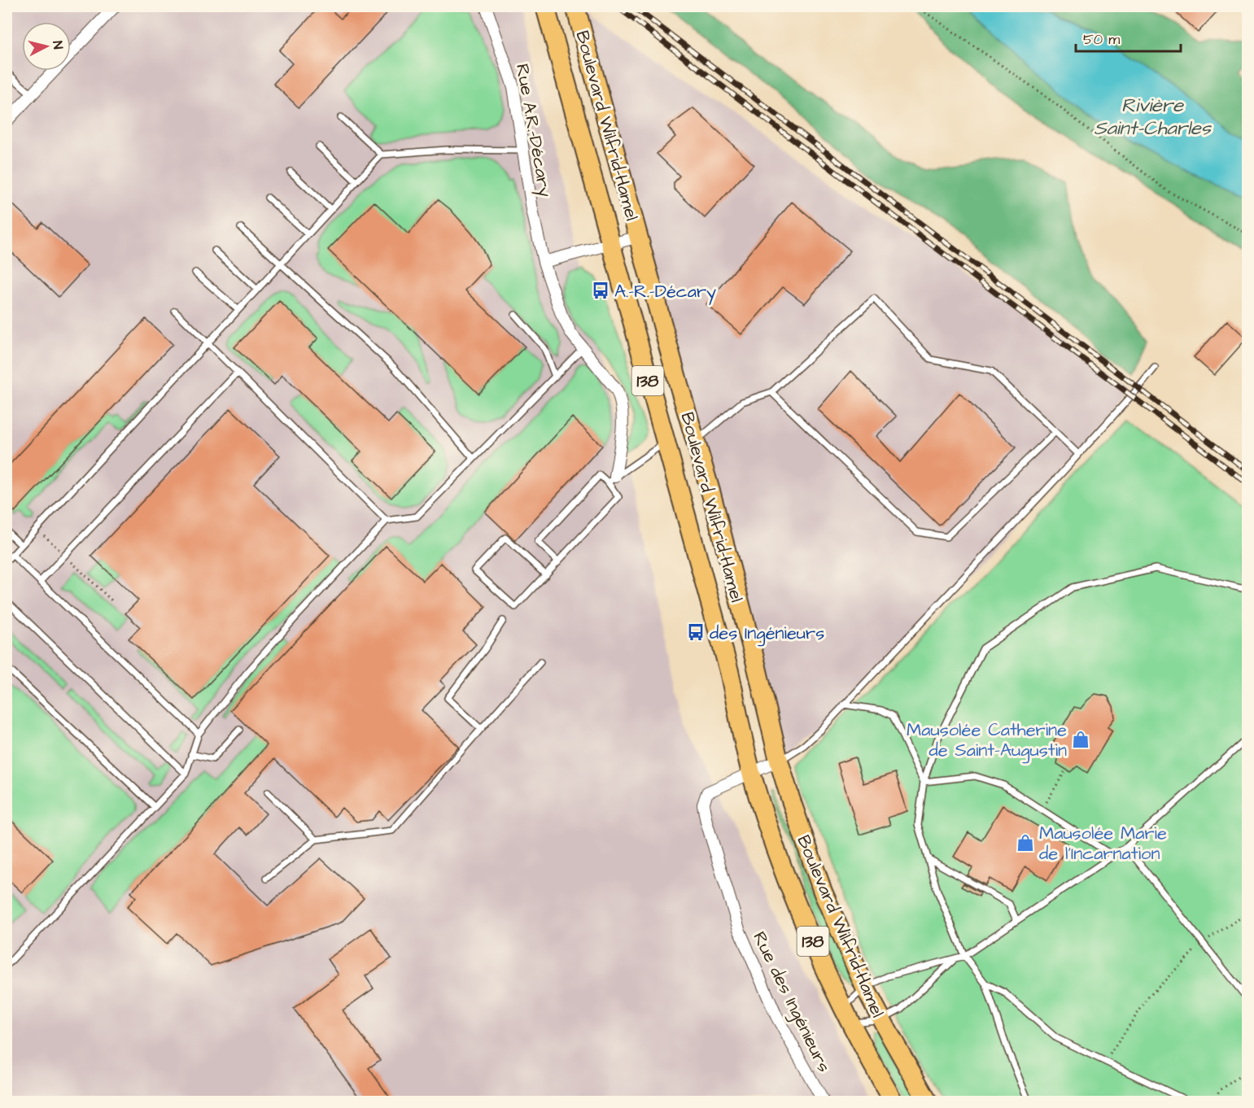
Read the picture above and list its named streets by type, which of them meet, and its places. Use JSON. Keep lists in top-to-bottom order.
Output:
{
  "streets": {
    "main road": ["Boulevard Wilfrid-Hamel", "138"],
    "street": ["Rue A.R.-Décary", "Rue des Ingénieurs"]
  },
  "crossings": [
    ["Boulevard Wilfrid-Hamel", "Rue des Ingénieurs"]
  ],
  "water": ["Rivière Saint-Charles"],
  "places": {
    "bus stop": ["A.-R.-Décary", "des Ingénieurs"],
    "shop": ["Mausolée Catherine de Saint-Augustin", "Mausolée Marie de l'Incarnation"]
  },
  "scale_bar": "50 m",
  "north": "right"
}
